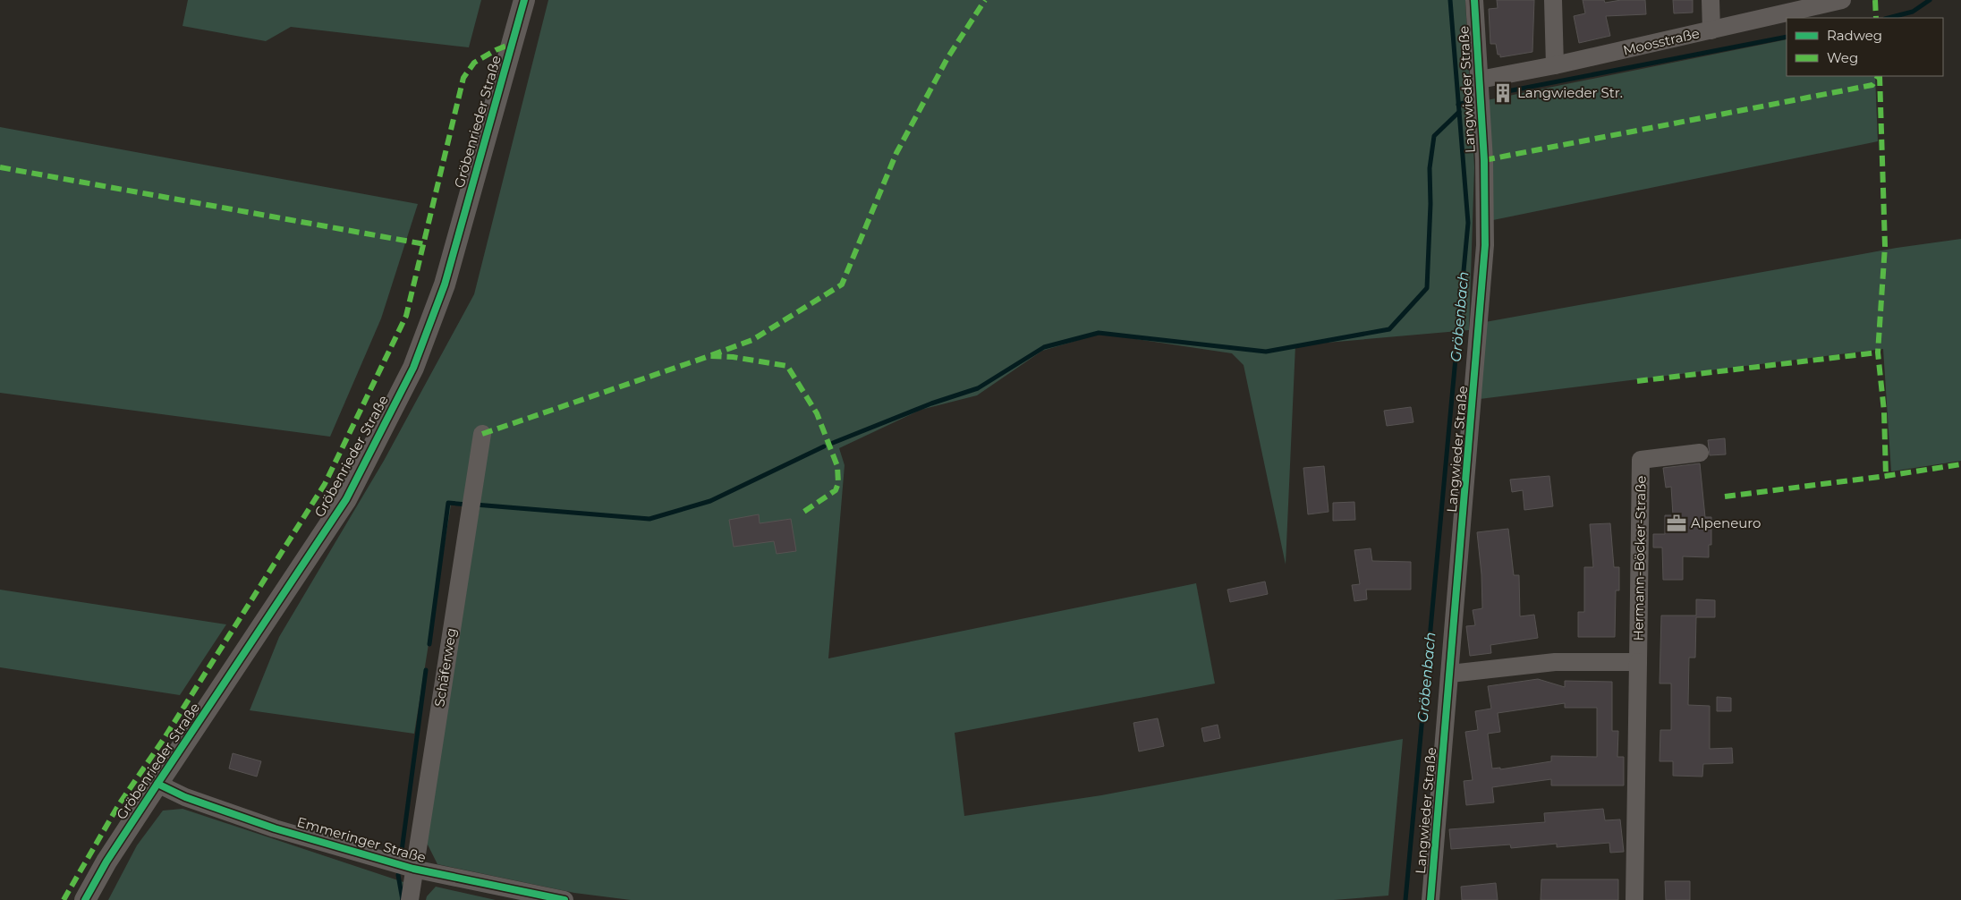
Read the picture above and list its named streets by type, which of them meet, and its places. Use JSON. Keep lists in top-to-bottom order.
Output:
{
  "streets": {
    "street": [
      "Moosstraße",
      "Langwieder Straße",
      "Gröbenrieder Straße",
      "Hermann-Böcker-Straße",
      "Schäferweg",
      "Emmeringer Straße"
    ]
  },
  "crossings": [
    ["Moosstraße", "Langwieder Straße"],
    ["Gröbenrieder Straße", "Emmeringer Straße"],
    ["Schäferweg", "Emmeringer Straße"]
  ],
  "water": ["Gröbenbach"],
  "places": {
    "building": ["Langwieder Str."],
    "office": ["Alpeneuro"]
  },
  "legend": ["Radweg", "Weg"]
}
